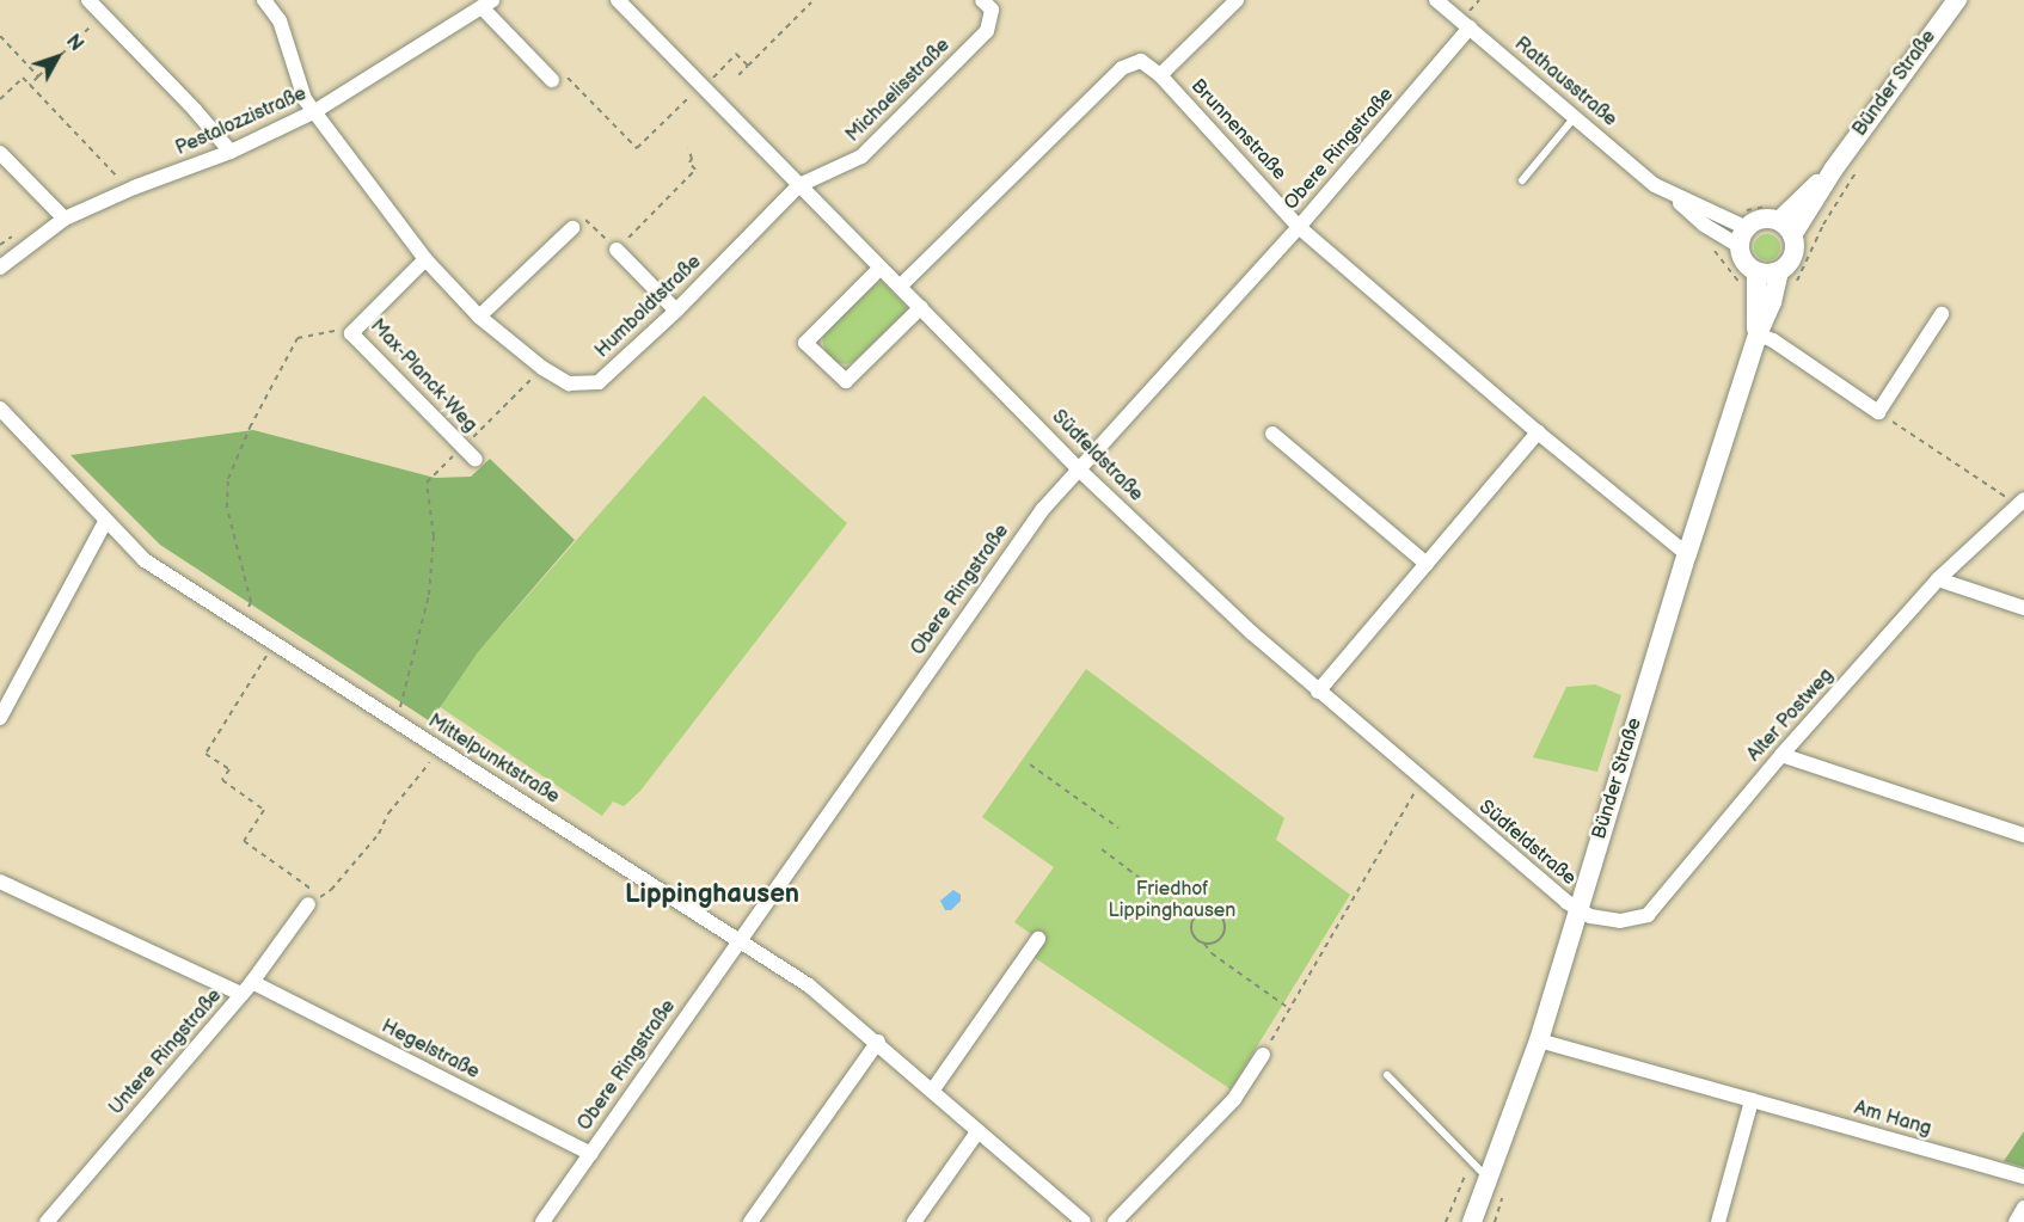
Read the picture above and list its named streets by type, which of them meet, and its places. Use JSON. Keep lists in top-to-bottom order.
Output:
{
  "streets": {
    "main road": ["Bünder Straße"],
    "street": [
      "Rathausstraße",
      "Michaelisstraße",
      "Pestalozzistraße",
      "Brunnenstraße",
      "Obere Ringstraße",
      "Humboldtstraße",
      "Max-Planck-Weg",
      "Südfeldstraße",
      "Alter Postweg",
      "Mittelpunktstraße",
      "Hegelstraße",
      "Untere Ringstraße",
      "Am Hang"
    ]
  },
  "crossings": [
    ["Rathausstraße", "Bünder Straße"],
    ["Rathausstraße", "Obere Ringstraße"],
    ["Bünder Straße", "Brunnenstraße"],
    ["Bünder Straße", "Südfeldstraße"],
    ["Bünder Straße", "Alter Postweg"],
    ["Bünder Straße", "Am Hang"],
    ["Michaelisstraße", "Humboldtstraße"],
    ["Michaelisstraße", "Südfeldstraße"],
    ["Pestalozzistraße", "Humboldtstraße"],
    ["Brunnenstraße", "Obere Ringstraße"],
    ["Brunnenstraße", "Südfeldstraße"],
    ["Obere Ringstraße", "Südfeldstraße"],
    ["Obere Ringstraße", "Mittelpunktstraße"],
    ["Obere Ringstraße", "Hegelstraße"],
    ["Humboldtstraße", "Max-Planck-Weg"],
    ["Humboldtstraße", "Südfeldstraße"],
    ["Südfeldstraße", "Alter Postweg"],
    ["Hegelstraße", "Untere Ringstraße"]
  ],
  "districts": ["Lippinghausen"],
  "parks": ["Friedhof Lippinghausen"],
  "north": "top right"
}
